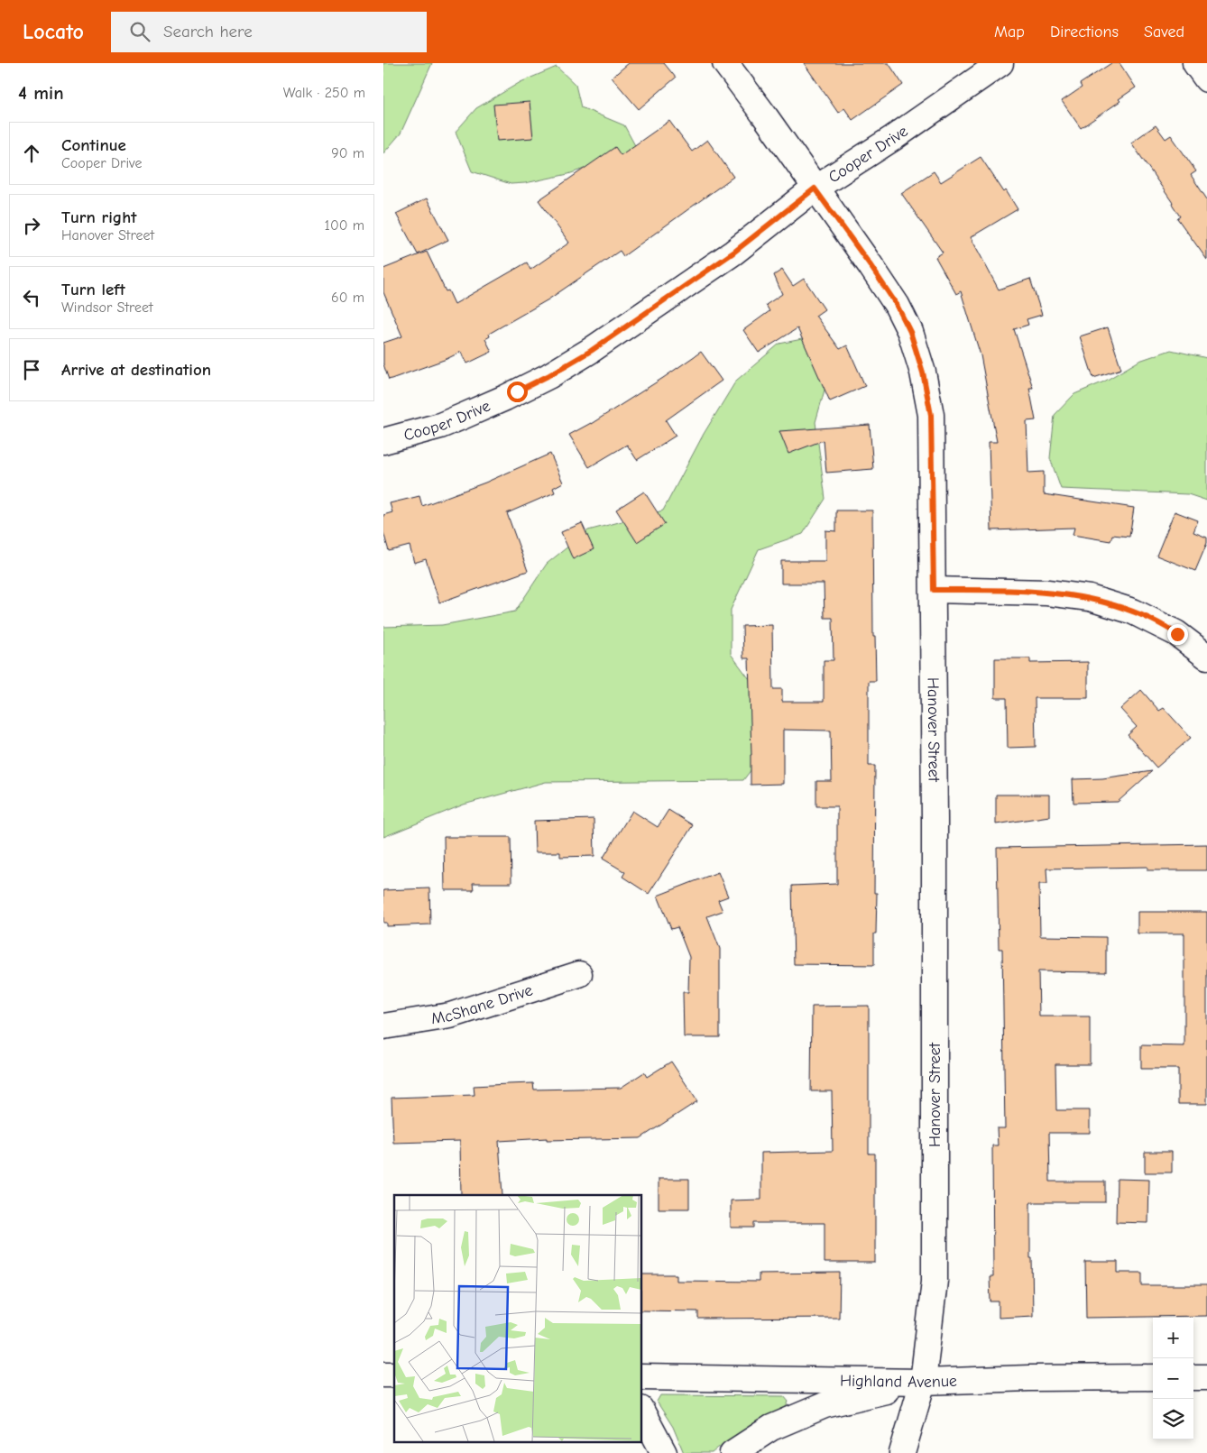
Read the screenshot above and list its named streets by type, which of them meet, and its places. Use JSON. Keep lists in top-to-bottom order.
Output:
{
  "streets": {
    "street": [
      "Cooper Drive",
      "Hanover Street",
      "McShane Drive",
      "Highland Avenue"
    ]
  },
  "crossings": [
    ["Cooper Drive", "Hanover Street"],
    ["Hanover Street", "Highland Avenue"]
  ],
  "page": {
    "header": "Locato",
    "search": "Search here",
    "nav": ["Map", "Directions", "Saved"],
    "heading": ["4 min", "Walk · 250 m"],
    "list": [
      ["Continue", "Cooper Drive", "90 m"],
      ["Turn right", "Hanover Street", "100 m"],
      ["Turn left", "Windsor Street", "60 m"],
      "Arrive at destination"
    ],
    "map_buttons": ["+", "−"]
  }
}
